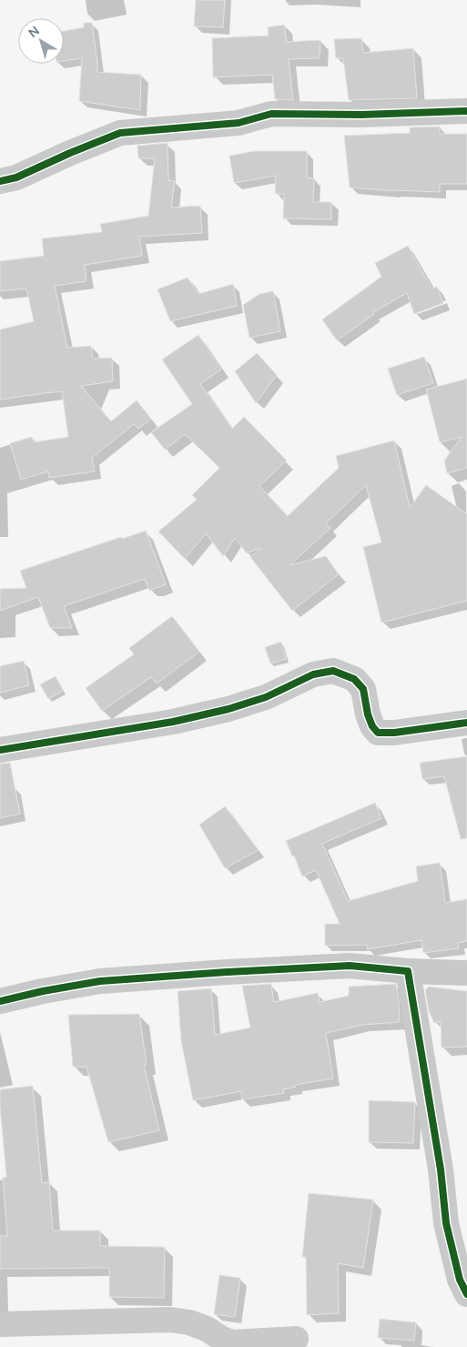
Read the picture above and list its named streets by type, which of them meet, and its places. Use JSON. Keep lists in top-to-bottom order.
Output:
{
  "north": "top left"
}
